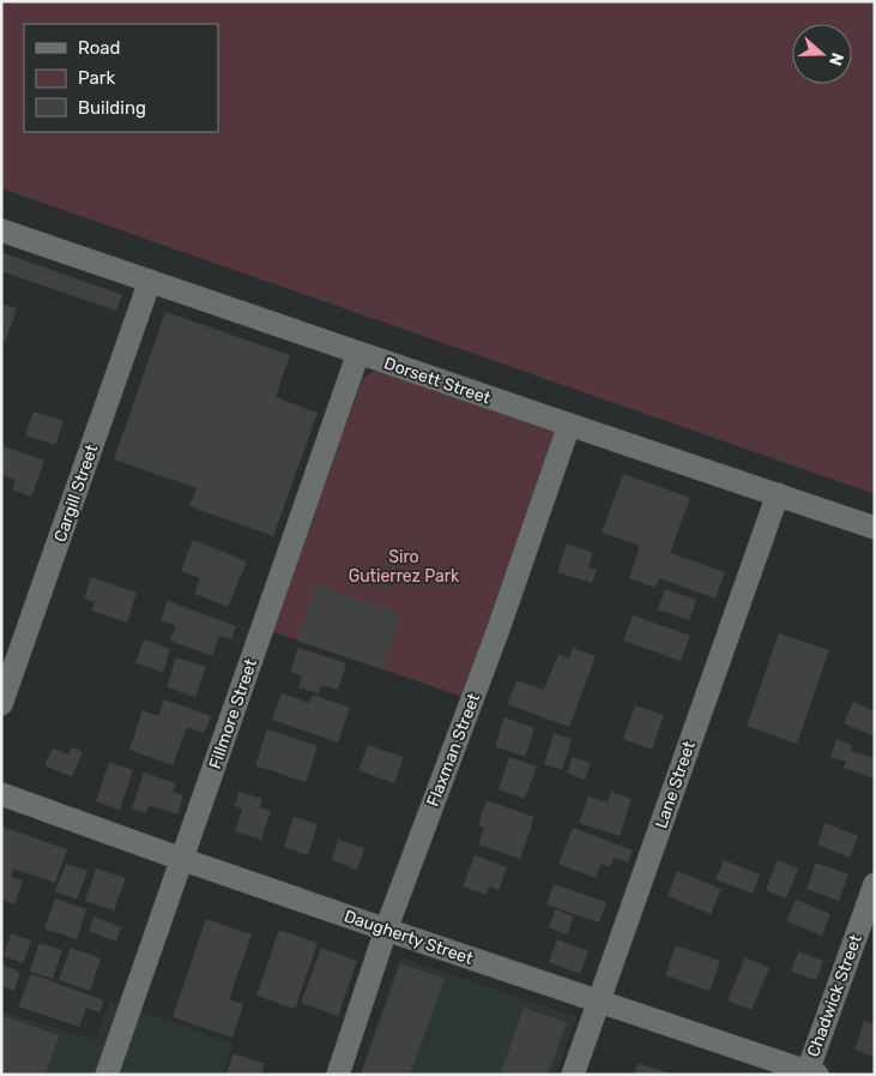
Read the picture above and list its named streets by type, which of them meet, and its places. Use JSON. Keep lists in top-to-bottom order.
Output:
{
  "streets": {
    "street": [
      "Dorsett Street",
      "Cargill Street",
      "Fillmore Street",
      "Flaxman Street",
      "Lane Street",
      "Daugherty Street",
      "Chadwick Street"
    ]
  },
  "crossings": [
    ["Dorsett Street", "Cargill Street"],
    ["Dorsett Street", "Fillmore Street"],
    ["Dorsett Street", "Flaxman Street"],
    ["Dorsett Street", "Lane Street"],
    ["Fillmore Street", "Daugherty Street"],
    ["Flaxman Street", "Daugherty Street"],
    ["Lane Street", "Daugherty Street"],
    ["Daugherty Street", "Chadwick Street"]
  ],
  "parks": ["Siro Gutierrez Park"],
  "legend": ["Road", "Park", "Building"],
  "north": "right"
}
